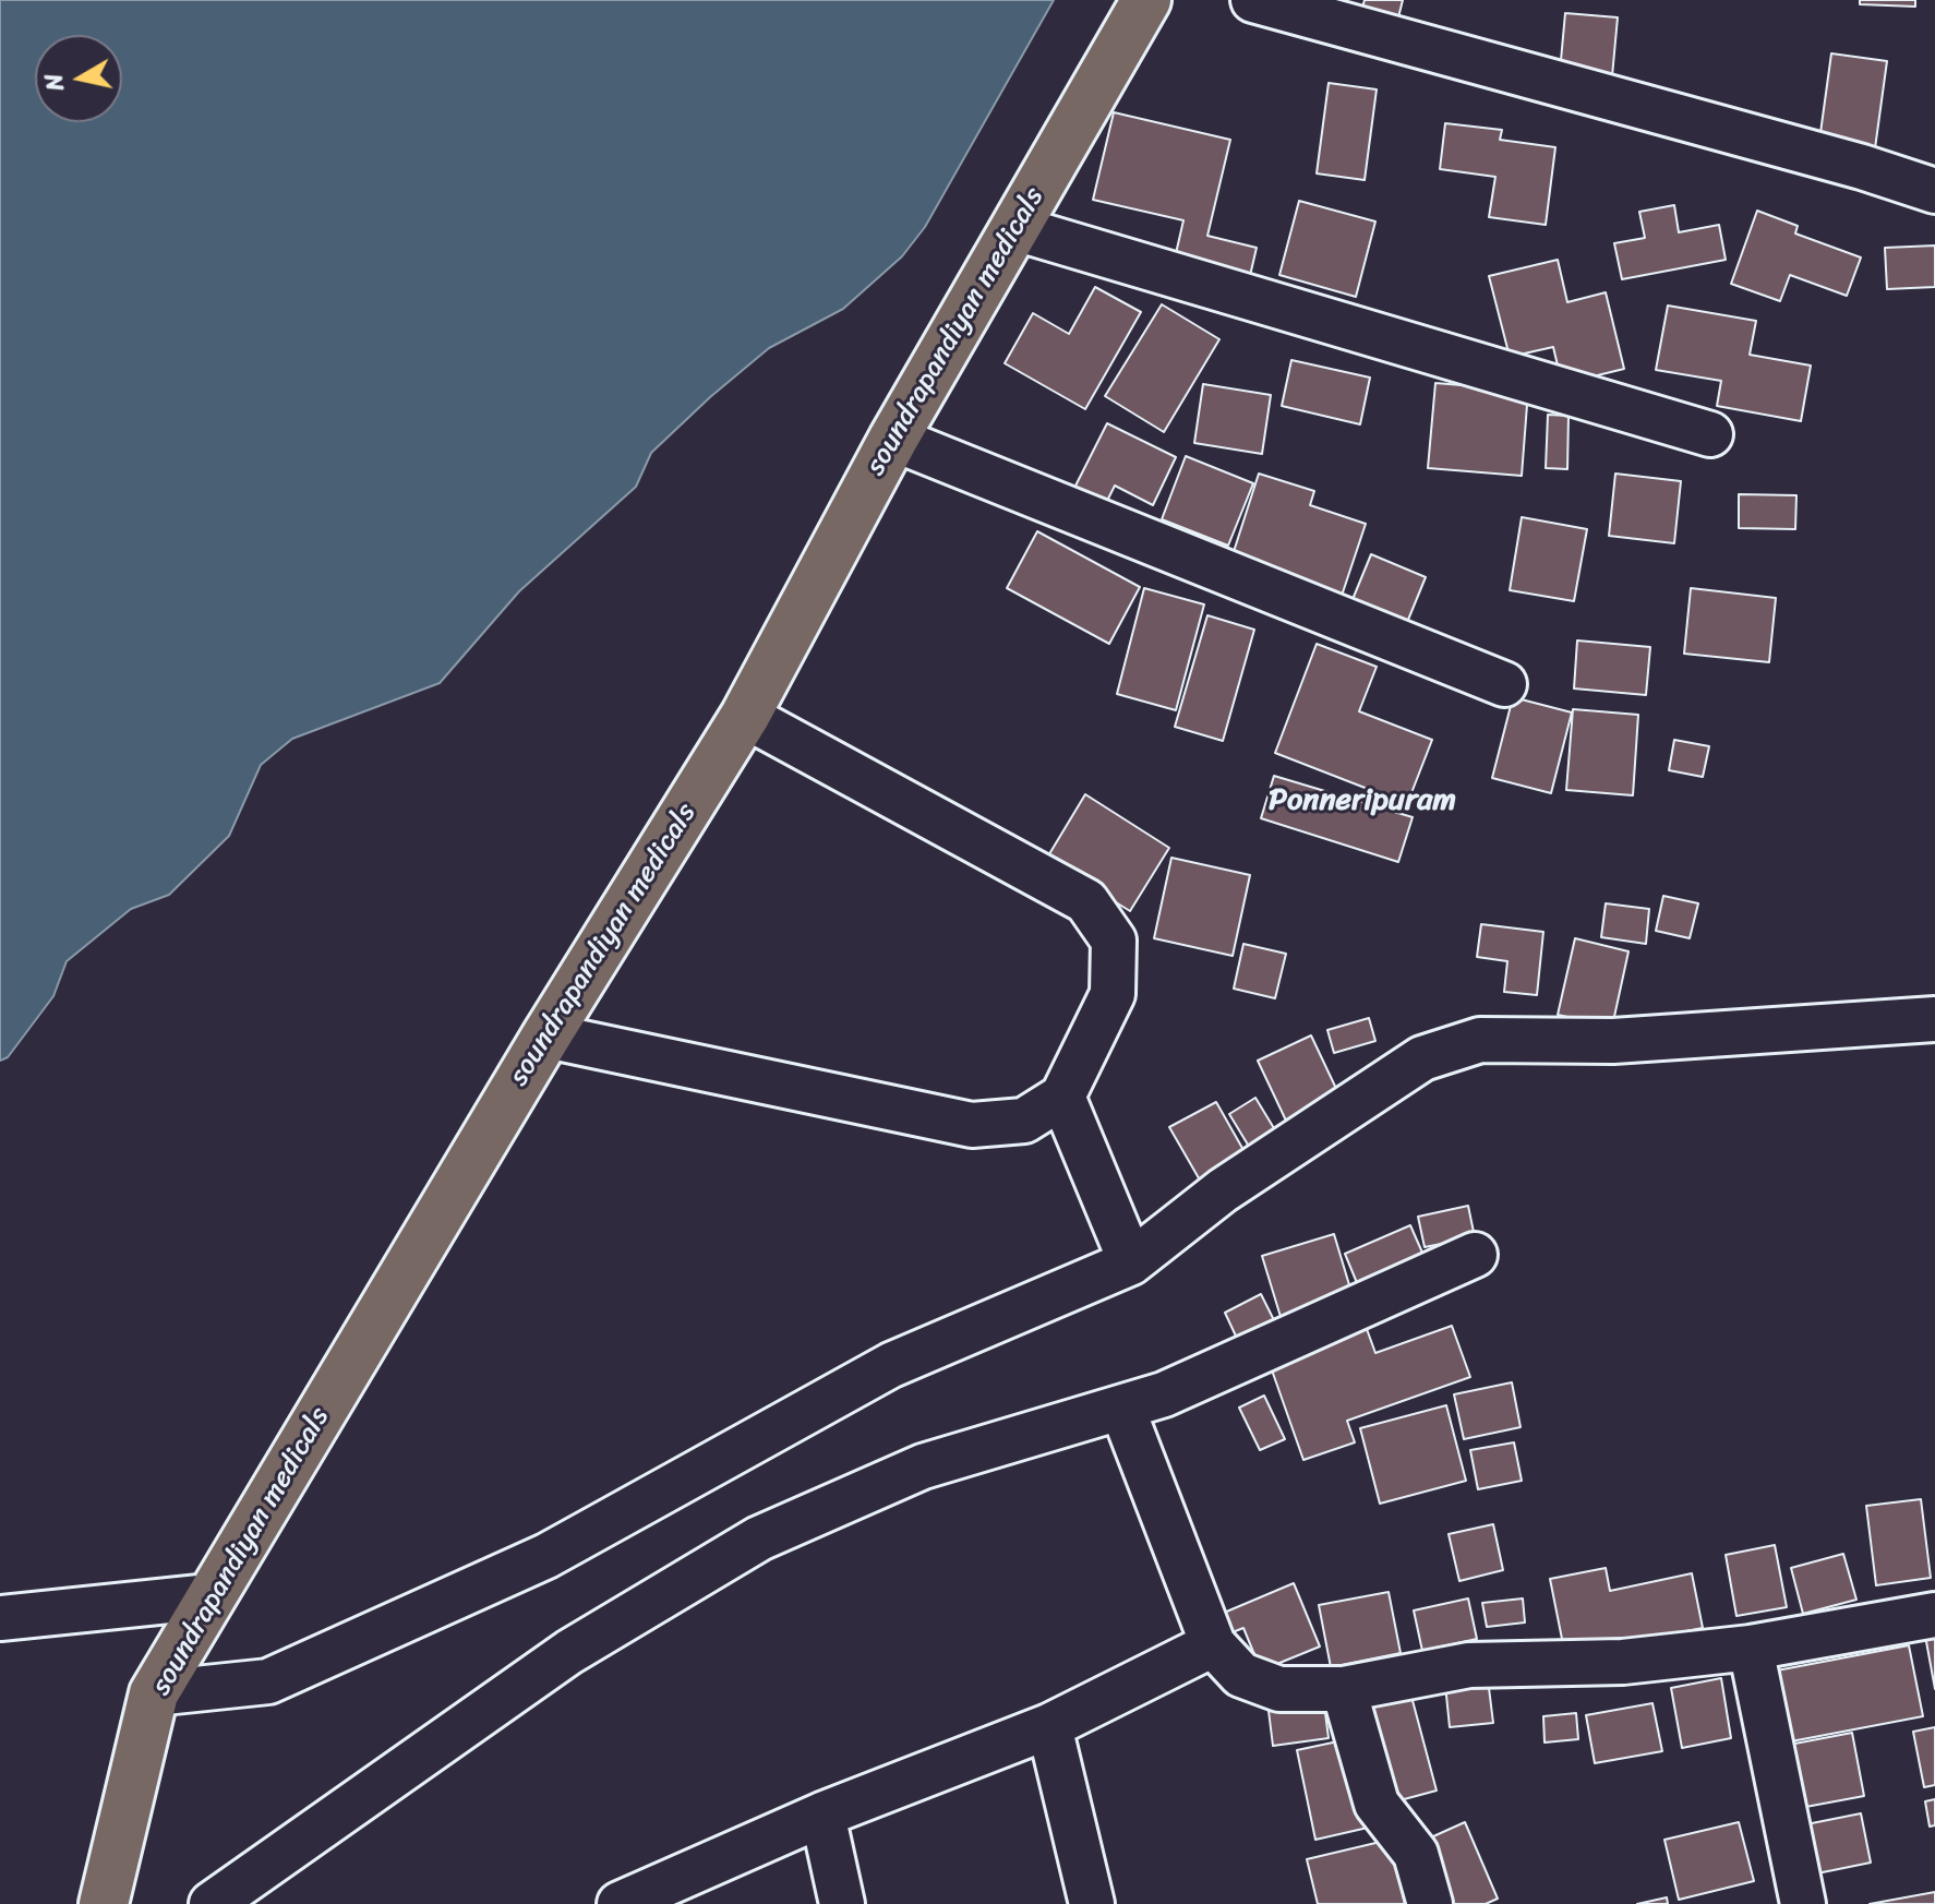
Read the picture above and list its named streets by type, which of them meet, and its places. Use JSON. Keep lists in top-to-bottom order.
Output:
{
  "streets": {
    "main road": ["soundrapandiyan medicals"]
  },
  "districts": ["Ponneripuram"],
  "north": "left"
}
